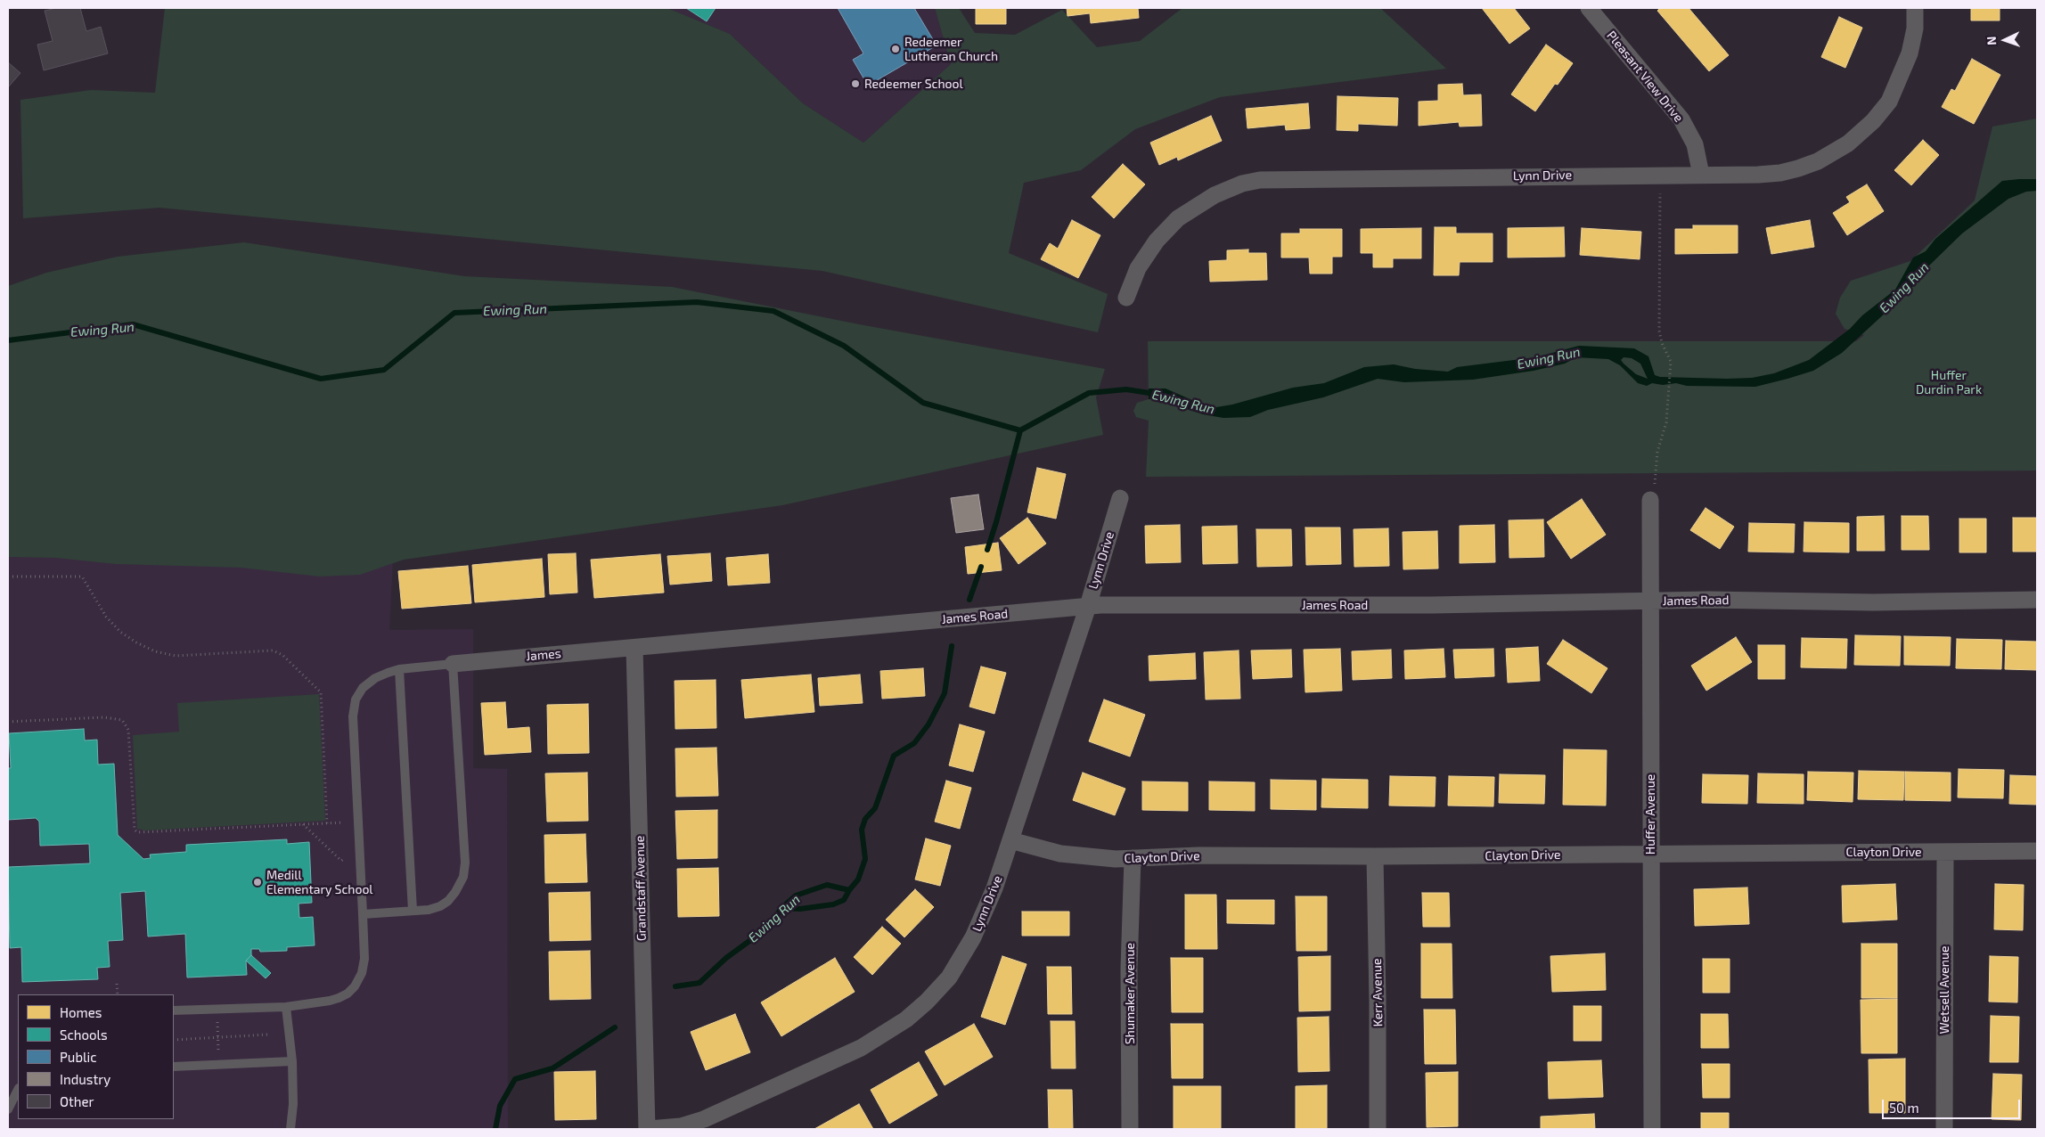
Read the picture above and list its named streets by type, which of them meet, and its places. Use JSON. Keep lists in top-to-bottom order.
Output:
{
  "streets": {
    "street": [
      "Pleasant View Drive",
      "Lynn Drive",
      "James Road",
      "James",
      "Huffer Avenue",
      "Clayton Drive",
      "Grandstaff Avenue",
      "Wetsell Avenue",
      "Kerr Avenue",
      "Shumaker Avenue"
    ]
  },
  "crossings": [
    ["Pleasant View Drive", "Lynn Drive"],
    ["Lynn Drive", "James Road"],
    ["Lynn Drive", "Clayton Drive"],
    ["Lynn Drive", "Grandstaff Avenue"],
    ["James Road", "James"],
    ["James Road", "Huffer Avenue"],
    ["James Road", "Grandstaff Avenue"],
    ["James", "Grandstaff Avenue"],
    ["Huffer Avenue", "Clayton Drive"],
    ["Clayton Drive", "Wetsell Avenue"],
    ["Clayton Drive", "Kerr Avenue"],
    ["Clayton Drive", "Shumaker Avenue"]
  ],
  "water": ["Ewing Run"],
  "parks": ["Huffer Durdin Park"],
  "places": ["Redeemer Lutheran Church", "Redeemer School", "Medill Elementary School"],
  "legend": [
    "Homes",
    "Schools",
    "Public",
    "Industry",
    "Other"
  ],
  "scale_bar": "50 m",
  "north": "left"
}
